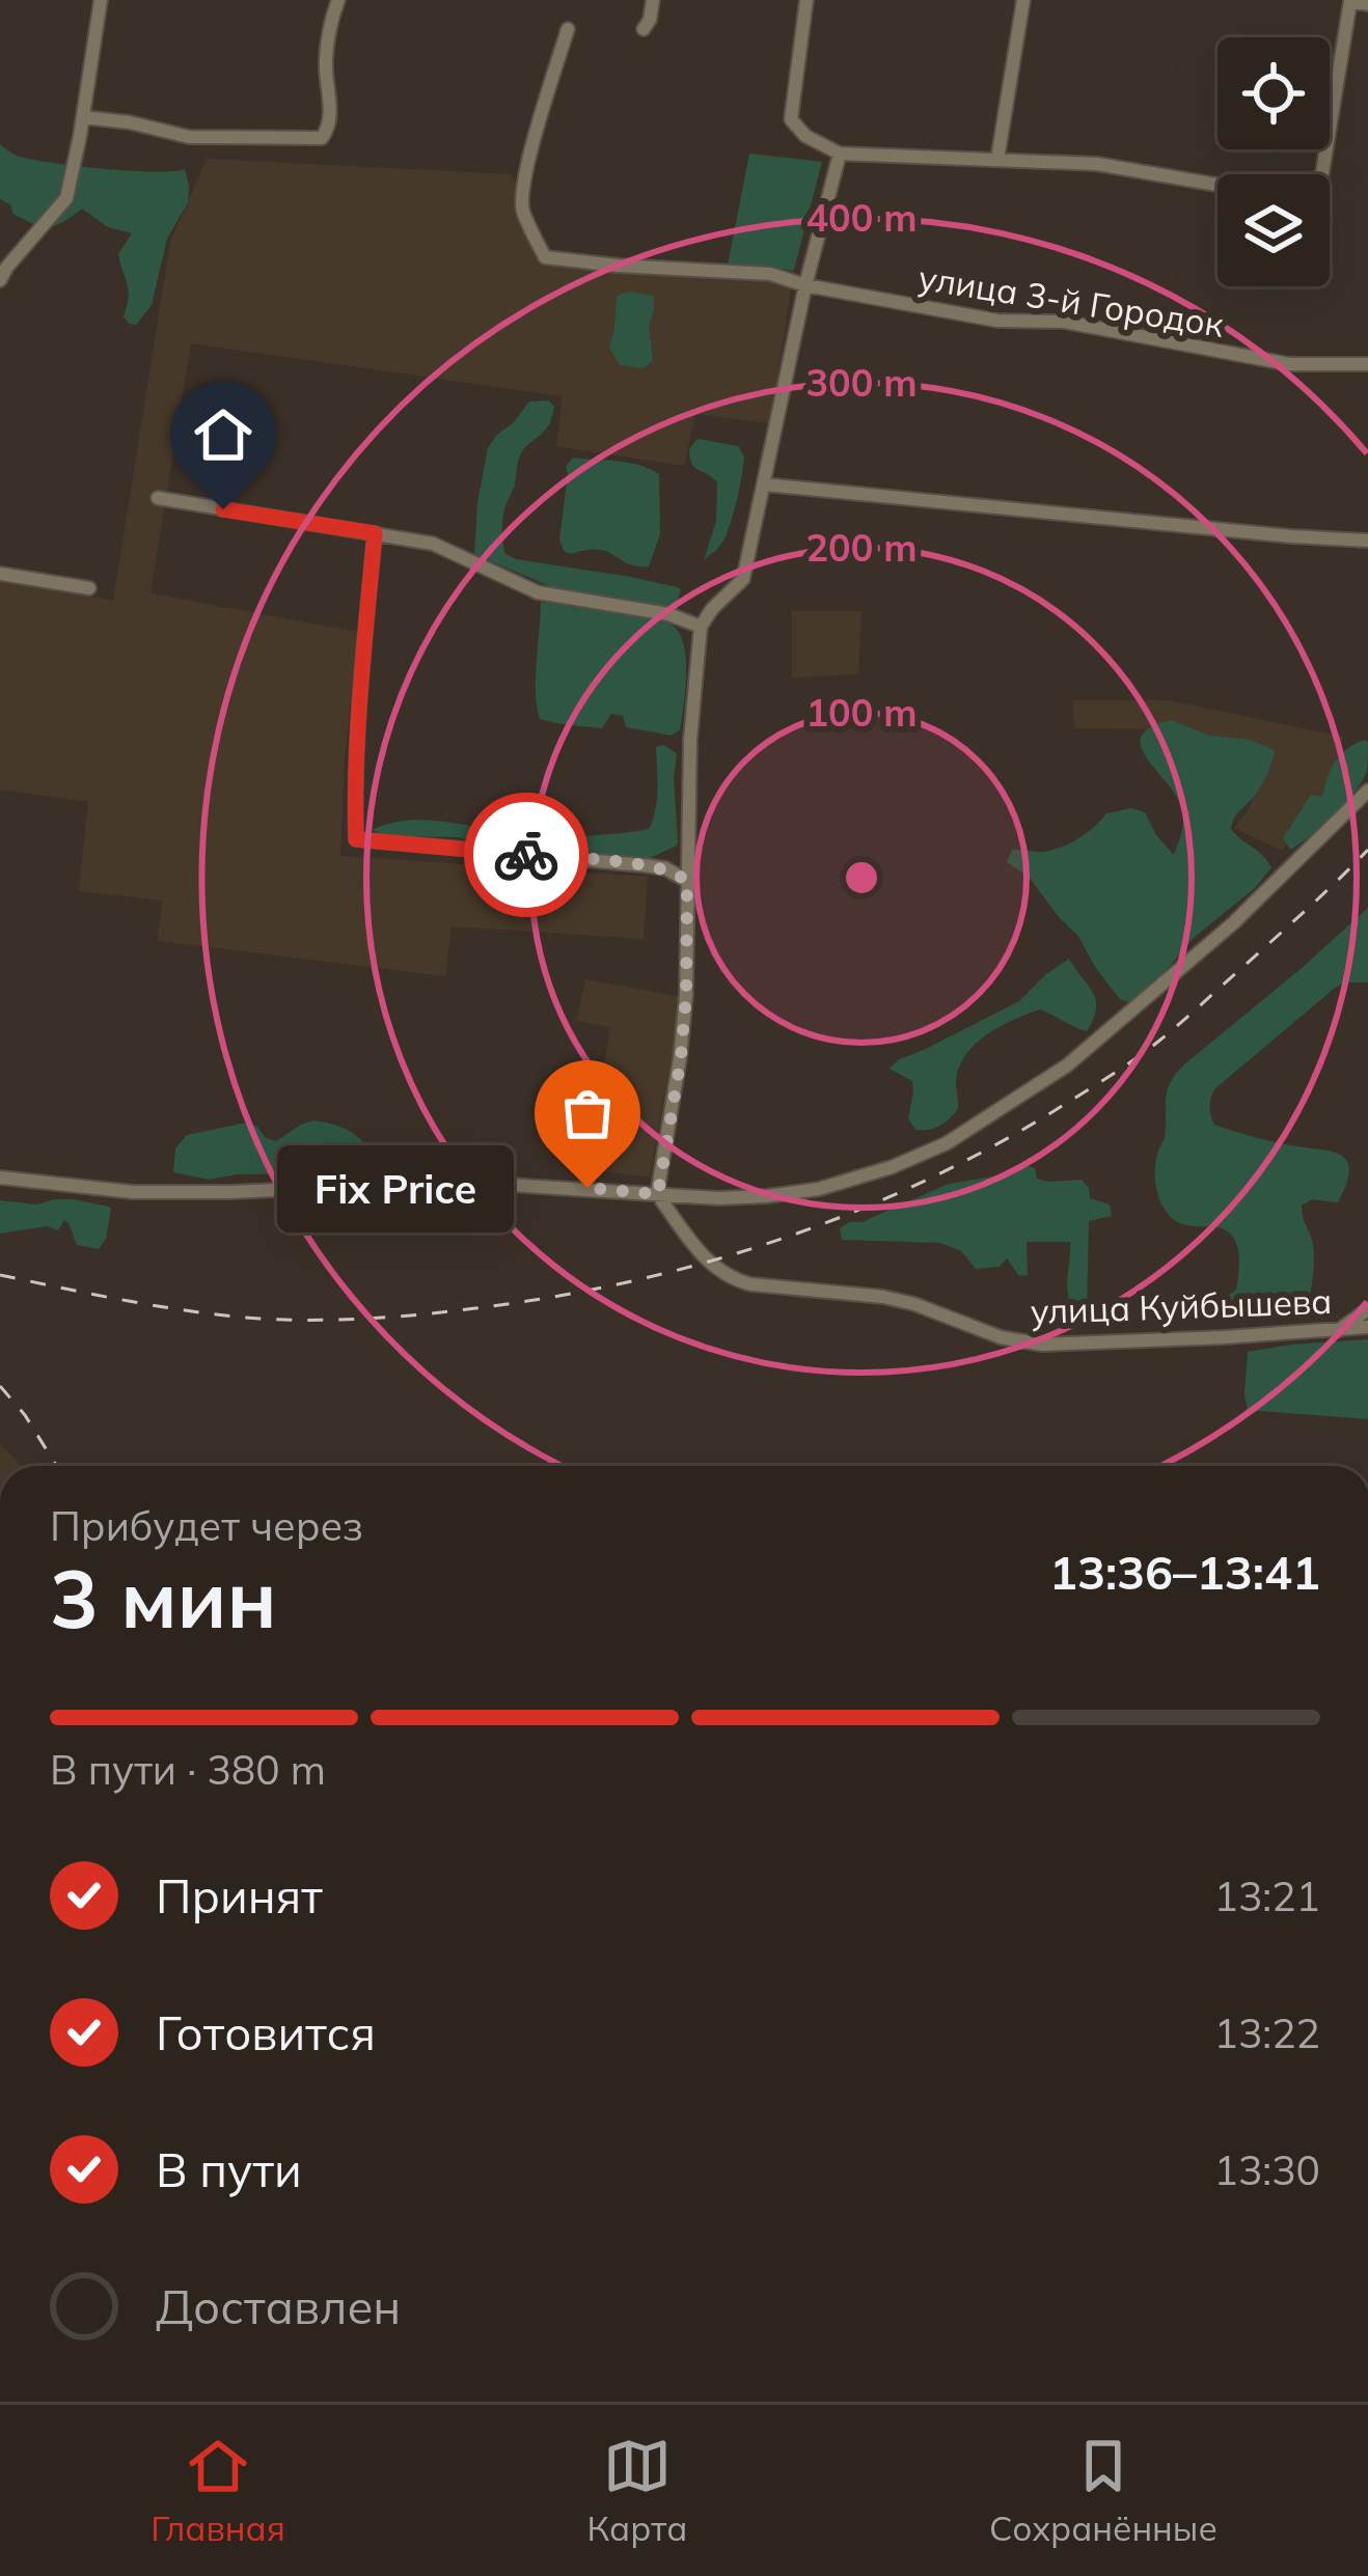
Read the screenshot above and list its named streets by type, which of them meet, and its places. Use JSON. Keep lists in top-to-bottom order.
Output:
{
  "streets": {
    "street": ["улица 3-й Городок", "улица Куйбышева"]
  },
  "places": ["Fix Price"],
  "page": {
    "bubble": "Fix Price",
    "heading": ["3 мин", "Прибудет через", "13:36–13:41"],
    "bar": "В пути · 380 m",
    "list": [
      ["Принят", "13:21"],
      ["Готовится", "13:22"],
      ["В пути", "13:30"],
      "Доставлен"
    ],
    "tabs": ["Главная", "Карта", "Сохранённые"]
  },
  "rings": [
    "400 m",
    "300 m",
    "200 m",
    "100 m"
  ]
}
